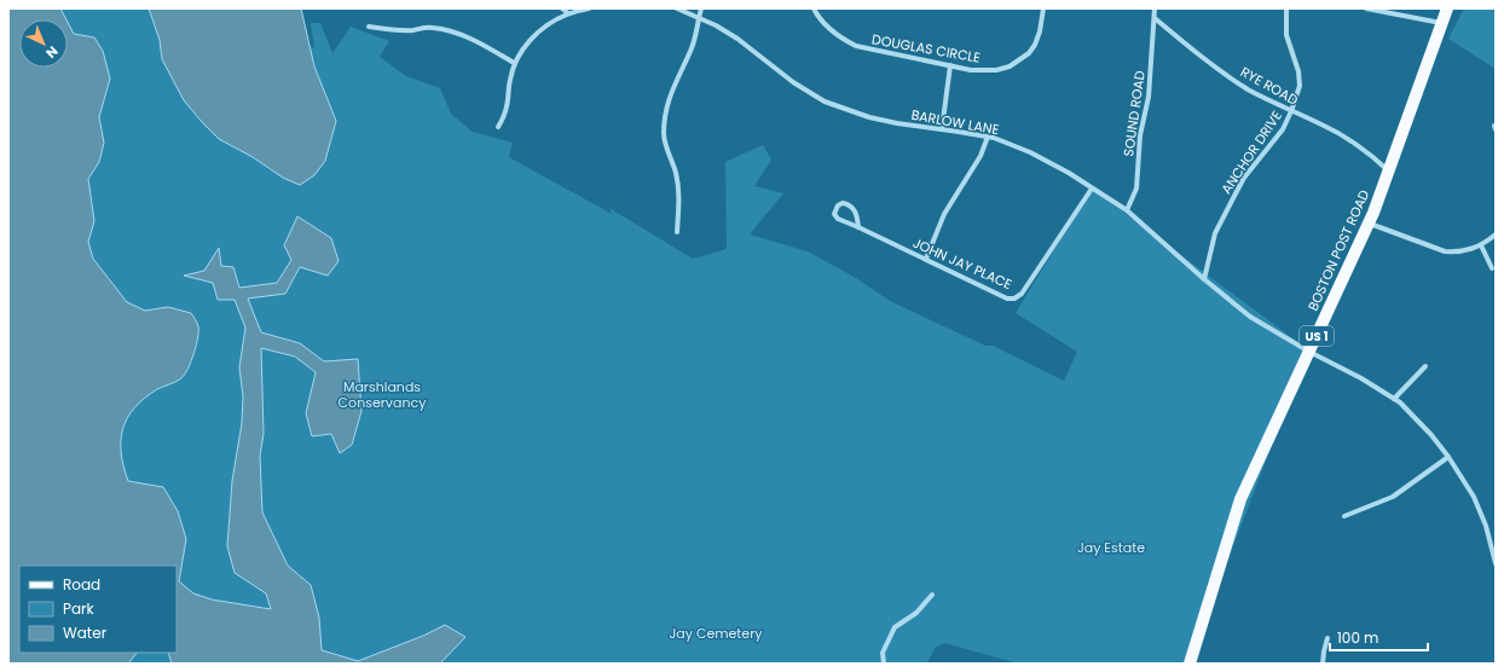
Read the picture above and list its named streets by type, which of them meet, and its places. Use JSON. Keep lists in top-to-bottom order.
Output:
{
  "streets": {
    "main road": ["BOSTON POST ROAD", "US 1"],
    "street": [
      "DOUGLAS CIRCLE",
      "RYE ROAD",
      "SOUND ROAD",
      "BARLOW LANE",
      "ANCHOR DRIVE",
      "JOHN JAY PLACE"
    ]
  },
  "crossings": [
    ["RYE ROAD", "SOUND ROAD"],
    ["RYE ROAD", "ANCHOR DRIVE"],
    ["RYE ROAD", "BOSTON POST ROAD"],
    ["SOUND ROAD", "BARLOW LANE"],
    ["BARLOW LANE", "ANCHOR DRIVE"],
    ["BARLOW LANE", "BOSTON POST ROAD"],
    ["BARLOW LANE", "JOHN JAY PLACE"]
  ],
  "parks": ["Marshlands Conservancy", "Jay Estate", "Jay Cemetery"],
  "legend": ["Road", "Park", "Water"],
  "scale_bar": "100 m",
  "north": "bottom right"
}
